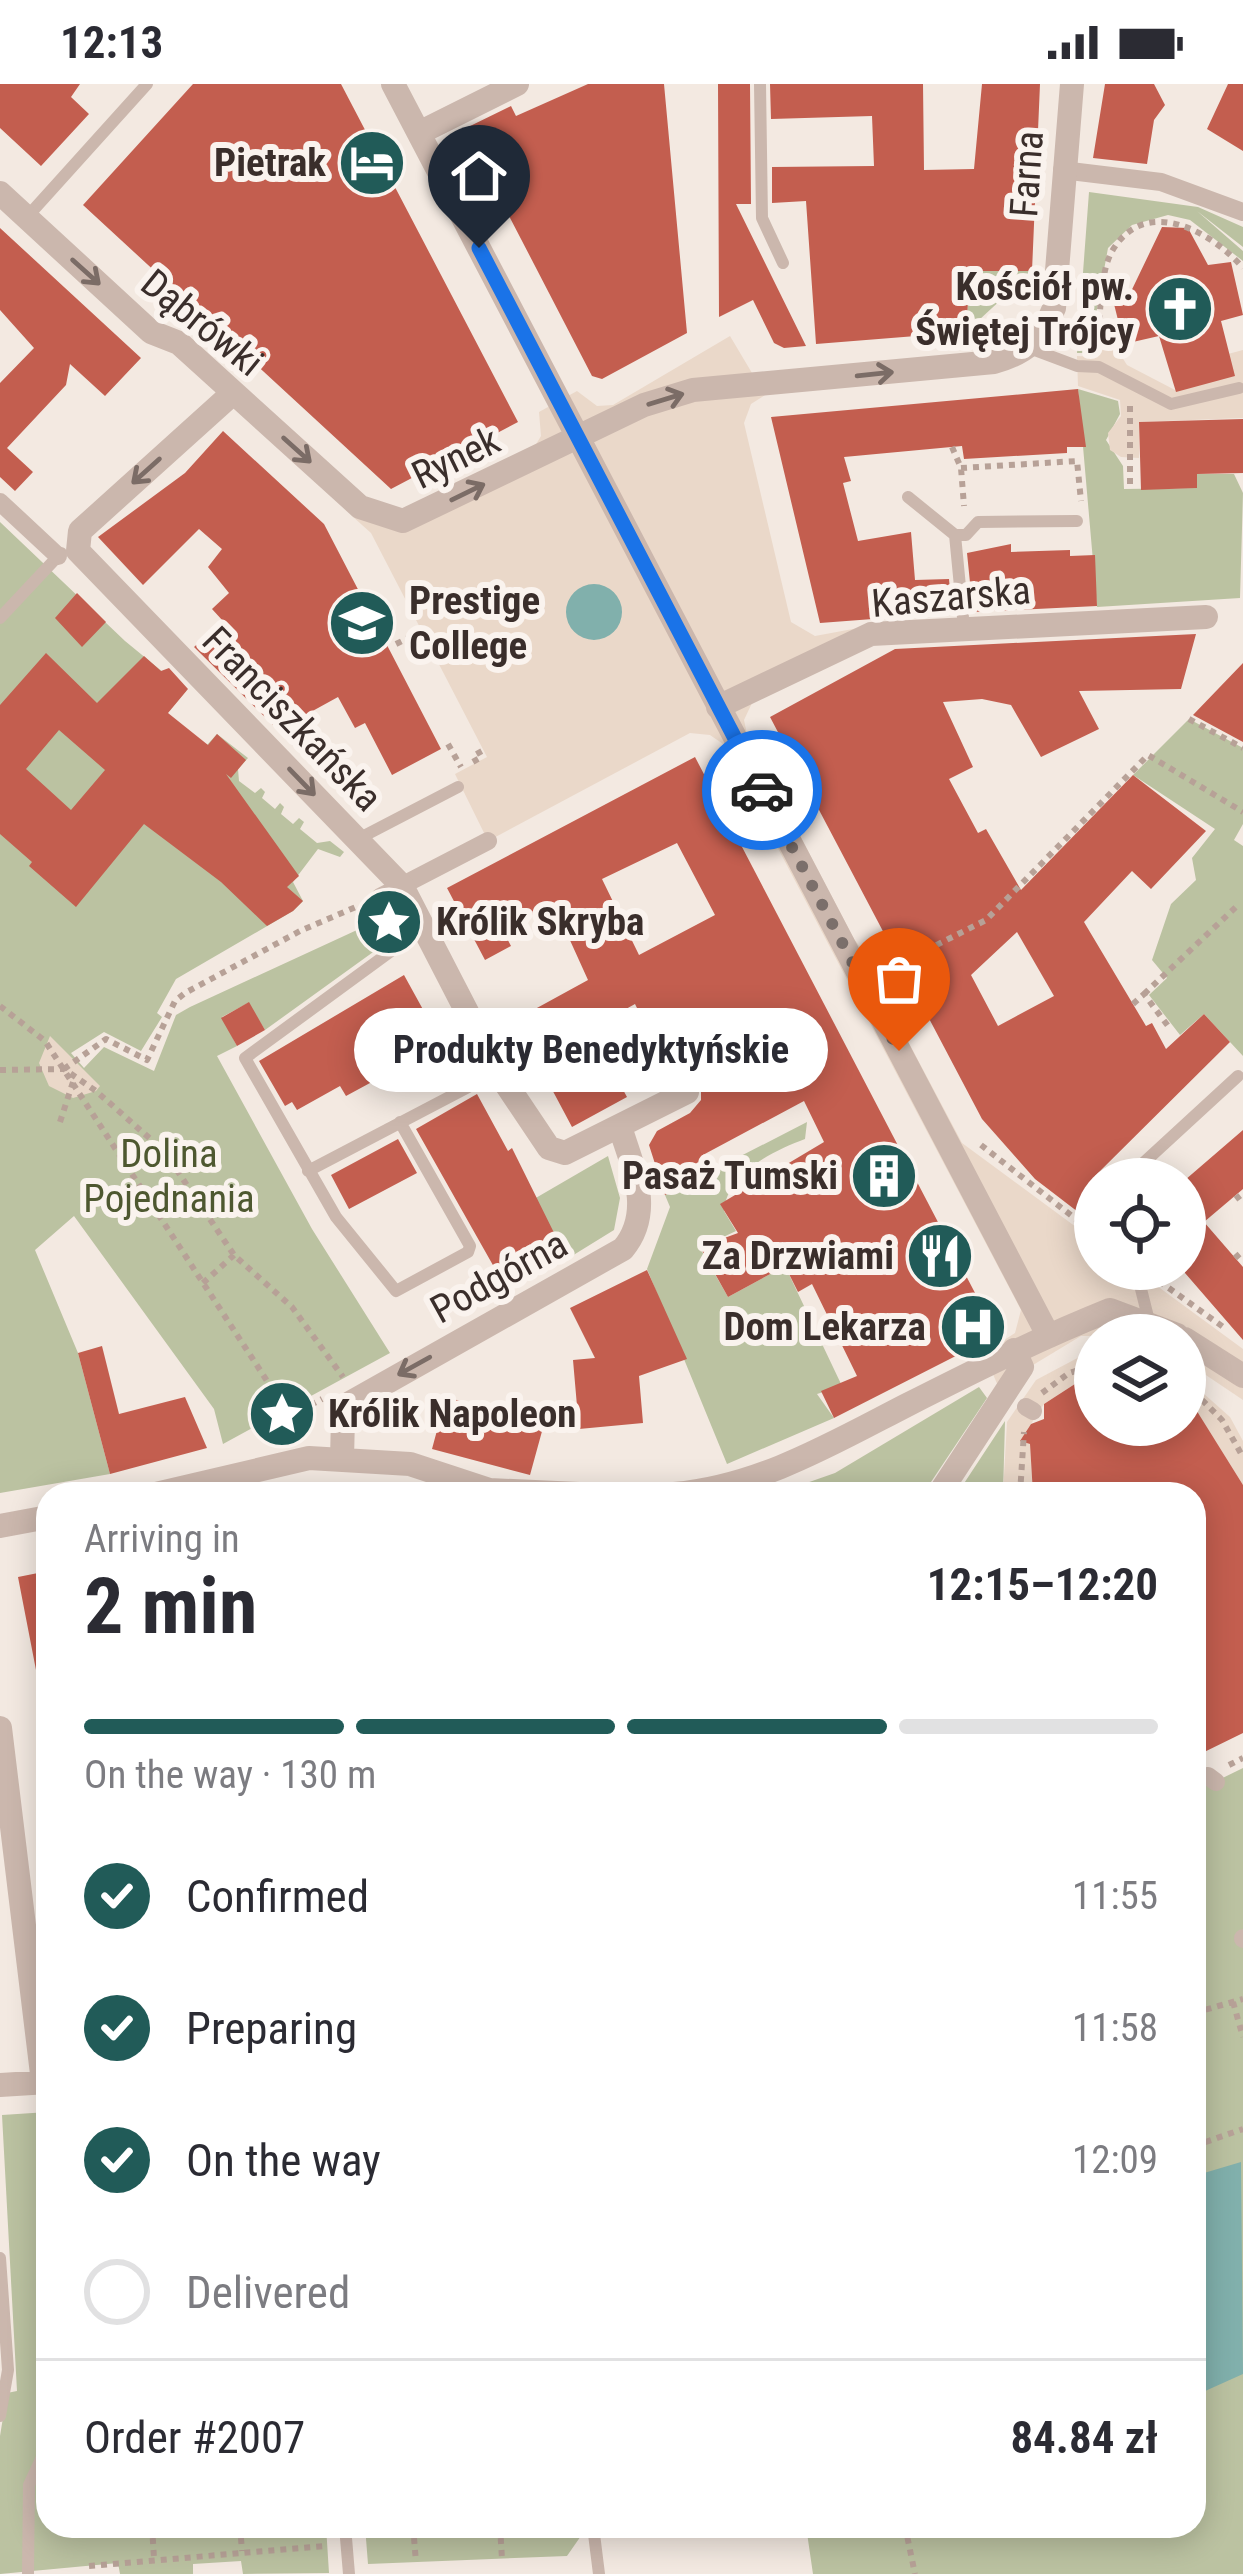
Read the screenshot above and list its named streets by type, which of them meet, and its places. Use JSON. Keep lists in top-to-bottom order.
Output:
{
  "streets": {
    "street": [
      "Farna",
      "Dąbrówki",
      "Rynek",
      "Kaszarska",
      "Franciszkańska",
      "Podgórna"
    ]
  },
  "crossings": [
    ["Farna", "Rynek"],
    ["Dąbrówki", "Rynek"],
    ["Franciszkańska", "Podgórna"]
  ],
  "one_way": [
    "Dąbrówki",
    "Rynek",
    "Franciszkańska",
    "Podgórna"
  ],
  "parks": ["Dolina Pojednania"],
  "places": {
    "hotel": ["Pietrak"],
    "church": ["Kościół pw. Świętej Trójcy"],
    "school or university": ["Prestige College"],
    "place": ["Królik Skryba", "Królik Napoleon"],
    "other": ["Produkty Benedyktyńskie"],
    "building": ["Pasaż Tumski"],
    "restaurant": ["Za Drzwiami"],
    "hospital": ["Dom Lekarza"]
  },
  "page": {
    "status": "12:13",
    "bubble": "Produkty Benedyktyńskie",
    "heading": ["2 min", "Arriving in", "12:15–12:20"],
    "panel": ["Order #2007", "84.84 zł"],
    "bar": "On the way · 130 m",
    "list": [
      ["Confirmed", "11:55"],
      ["Preparing", "11:58"],
      ["On the way", "12:09"],
      "Delivered"
    ]
  }
}
